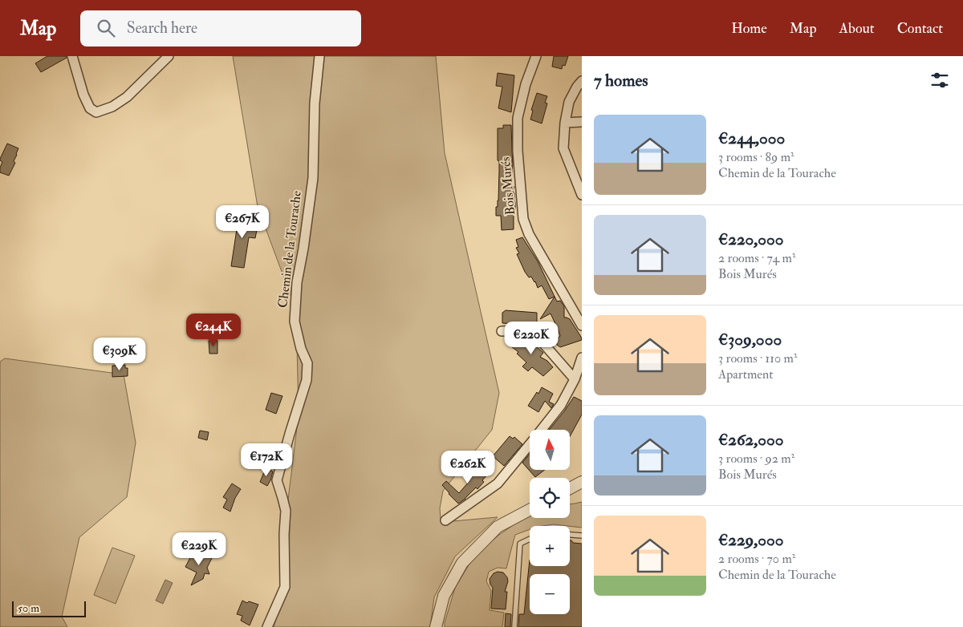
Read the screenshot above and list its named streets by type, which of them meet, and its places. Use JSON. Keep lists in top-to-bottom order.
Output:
{
  "streets": {
    "street": ["Bois Murés", "Chemin de la Tourache"]
  },
  "scale_bar": "50 m",
  "north": "top",
  "page": {
    "header": "Map",
    "search": "Search here",
    "nav": [
      "Home",
      "Map",
      "About",
      "Contact"
    ],
    "heading": "7 homes",
    "list": [
      {
        "name": "€244,000",
        "note": "3 rooms · 89 m² · Chemin de la Tourache"
      },
      {
        "name": "€220,000",
        "note": "2 rooms · 74 m² · Bois Murés"
      },
      {
        "name": "€309,000",
        "note": "3 rooms · 110 m² · Apartment"
      },
      {
        "name": "€262,000",
        "note": "3 rooms · 92 m² · Bois Murés"
      },
      {
        "name": "€229,000",
        "note": "2 rooms · 70 m² · Chemin de la Tourache"
      }
    ],
    "price": [
      "€267K",
      "€244K",
      "€220K",
      "€309K",
      "€172K",
      "€262K",
      "€229K"
    ],
    "map_buttons": ["+", "−"],
    "scale": "50 m"
  }
}
